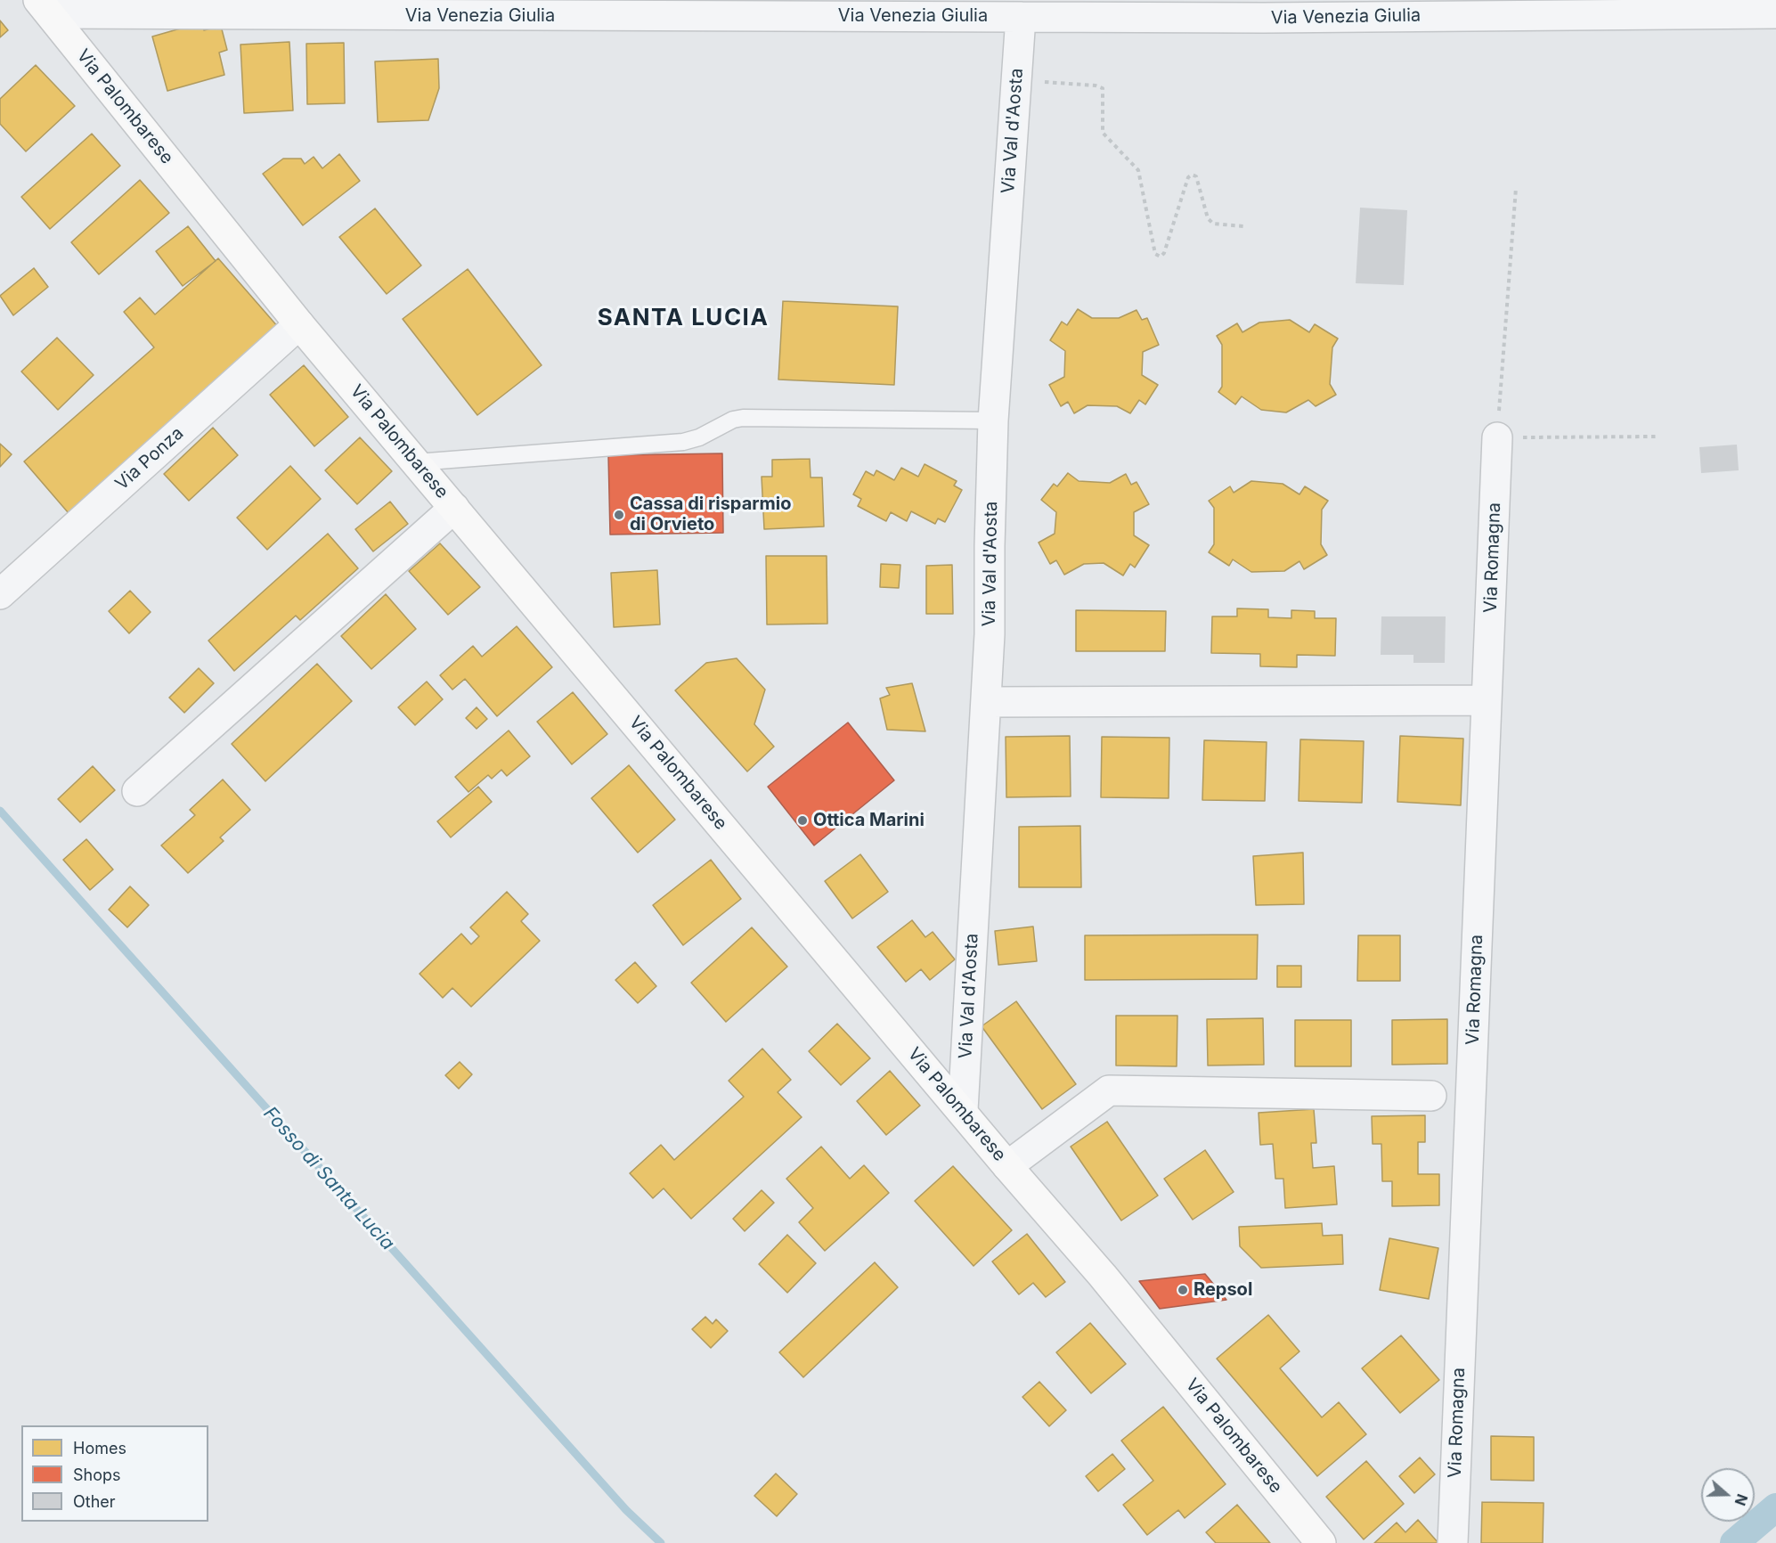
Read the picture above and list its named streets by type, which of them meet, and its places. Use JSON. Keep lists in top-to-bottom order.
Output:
{
  "streets": {
    "main road": ["Via Palombarese"],
    "street": [
      "Via Venezia Giulia",
      "Via Val d'Aosta",
      "Via Ponza",
      "Via Romagna"
    ]
  },
  "crossings": [
    ["Via Venezia Giulia", "Via Palombarese"],
    ["Via Venezia Giulia", "Via Val d'Aosta"],
    ["Via Palombarese", "Via Val d'Aosta"],
    ["Via Palombarese", "Via Ponza"]
  ],
  "districts": ["SANTA LUCIA"],
  "water": ["Fosso di Santa Lucia"],
  "places": ["Cassa di risparmio di Orvieto", "Ottica Marini", "Repsol"],
  "legend": ["Homes", "Shops", "Other"],
  "north": "right"
}
